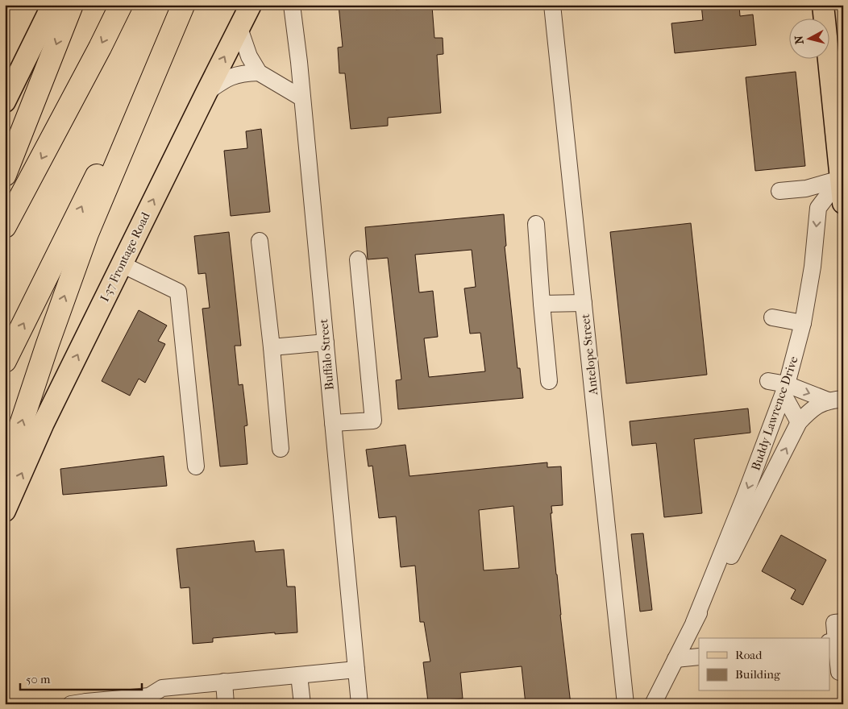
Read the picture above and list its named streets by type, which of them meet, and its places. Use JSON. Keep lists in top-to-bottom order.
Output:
{
  "streets": {
    "main road": ["I-37 Frontage Road"],
    "street": ["Buffalo Street", "Antelope Street", "Buddy Lawrence Drive"]
  },
  "one_way": ["I-37 Frontage Road"],
  "legend": ["Road", "Building"],
  "scale_bar": "50 m",
  "north": "left"
}
